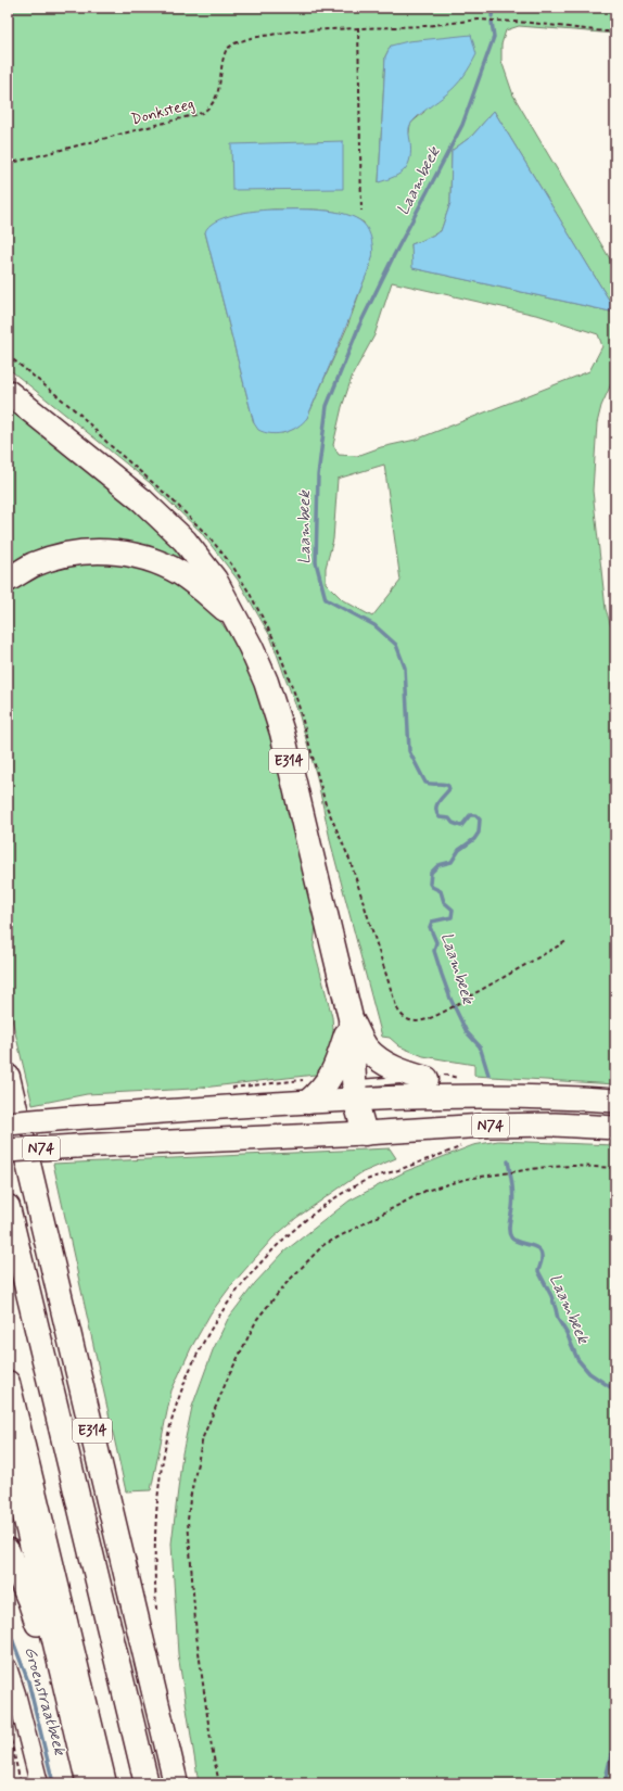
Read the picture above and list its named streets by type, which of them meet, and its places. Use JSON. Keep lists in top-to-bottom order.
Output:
{
  "streets": {
    "highway": ["E314", "N74"],
    "path": ["Donksteeg"]
  },
  "crossings": [
    ["E314", "N74"]
  ],
  "water": ["Laambeek", "Groenstraatbeek"]
}
